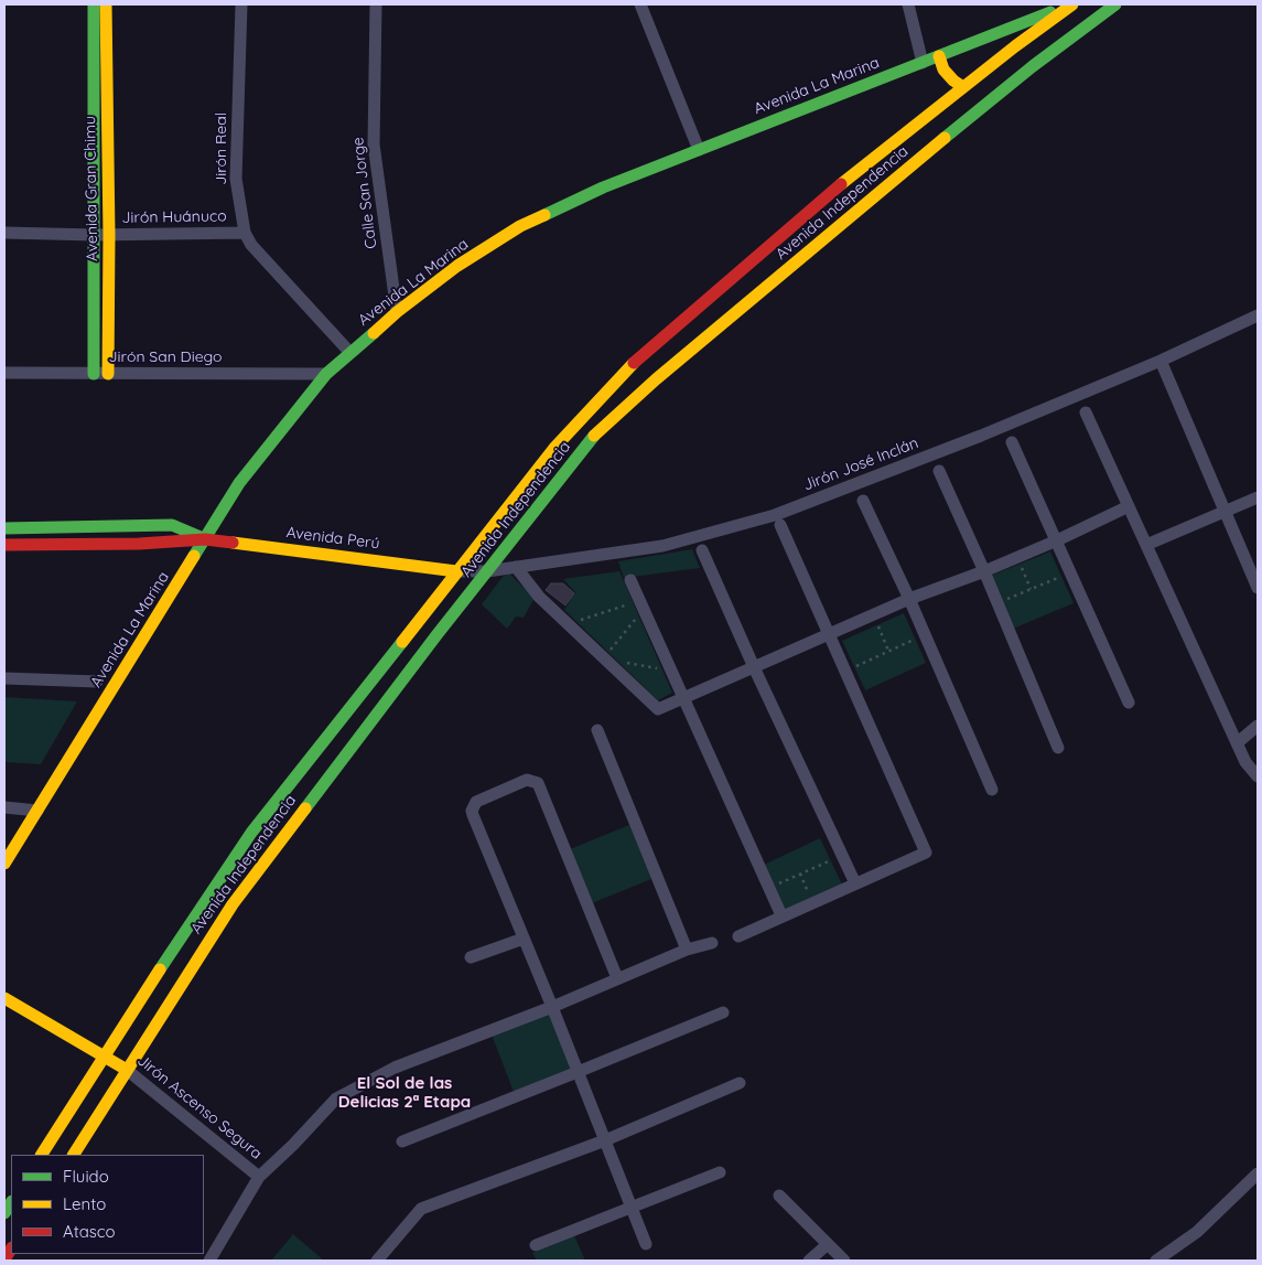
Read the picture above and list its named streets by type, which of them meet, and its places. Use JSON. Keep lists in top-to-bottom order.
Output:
{
  "streets": {
    "main road": [
      "Avenida La Marina",
      "Avenida Gran Chimu",
      "Avenida Independencia",
      "Avenida Perú",
      "Jirón Ascenso Segura"
    ],
    "street": [
      "Jirón Real",
      "Calle San Jorge",
      "Jirón Huánuco",
      "Jirón San Diego",
      "Jirón José Inclán"
    ]
  },
  "crossings": [
    ["Avenida La Marina", "Jirón Real"],
    ["Avenida La Marina", "Calle San Jorge"],
    ["Avenida La Marina", "Avenida Independencia"],
    ["Avenida La Marina", "Jirón San Diego"],
    ["Avenida La Marina", "Avenida Perú"],
    ["Jirón Real", "Jirón Huánuco"],
    ["Avenida Gran Chimu", "Jirón Huánuco"],
    ["Avenida Gran Chimu", "Jirón San Diego"],
    ["Avenida Independencia", "Jirón José Inclán"],
    ["Avenida Independencia", "Avenida Perú"],
    ["Avenida Independencia", "Jirón Ascenso Segura"],
    ["Jirón José Inclán", "Avenida Perú"]
  ],
  "districts": ["El Sol de las Delicias 2ª Etapa"],
  "legend": ["Fluido", "Lento", "Atasco"]
}
